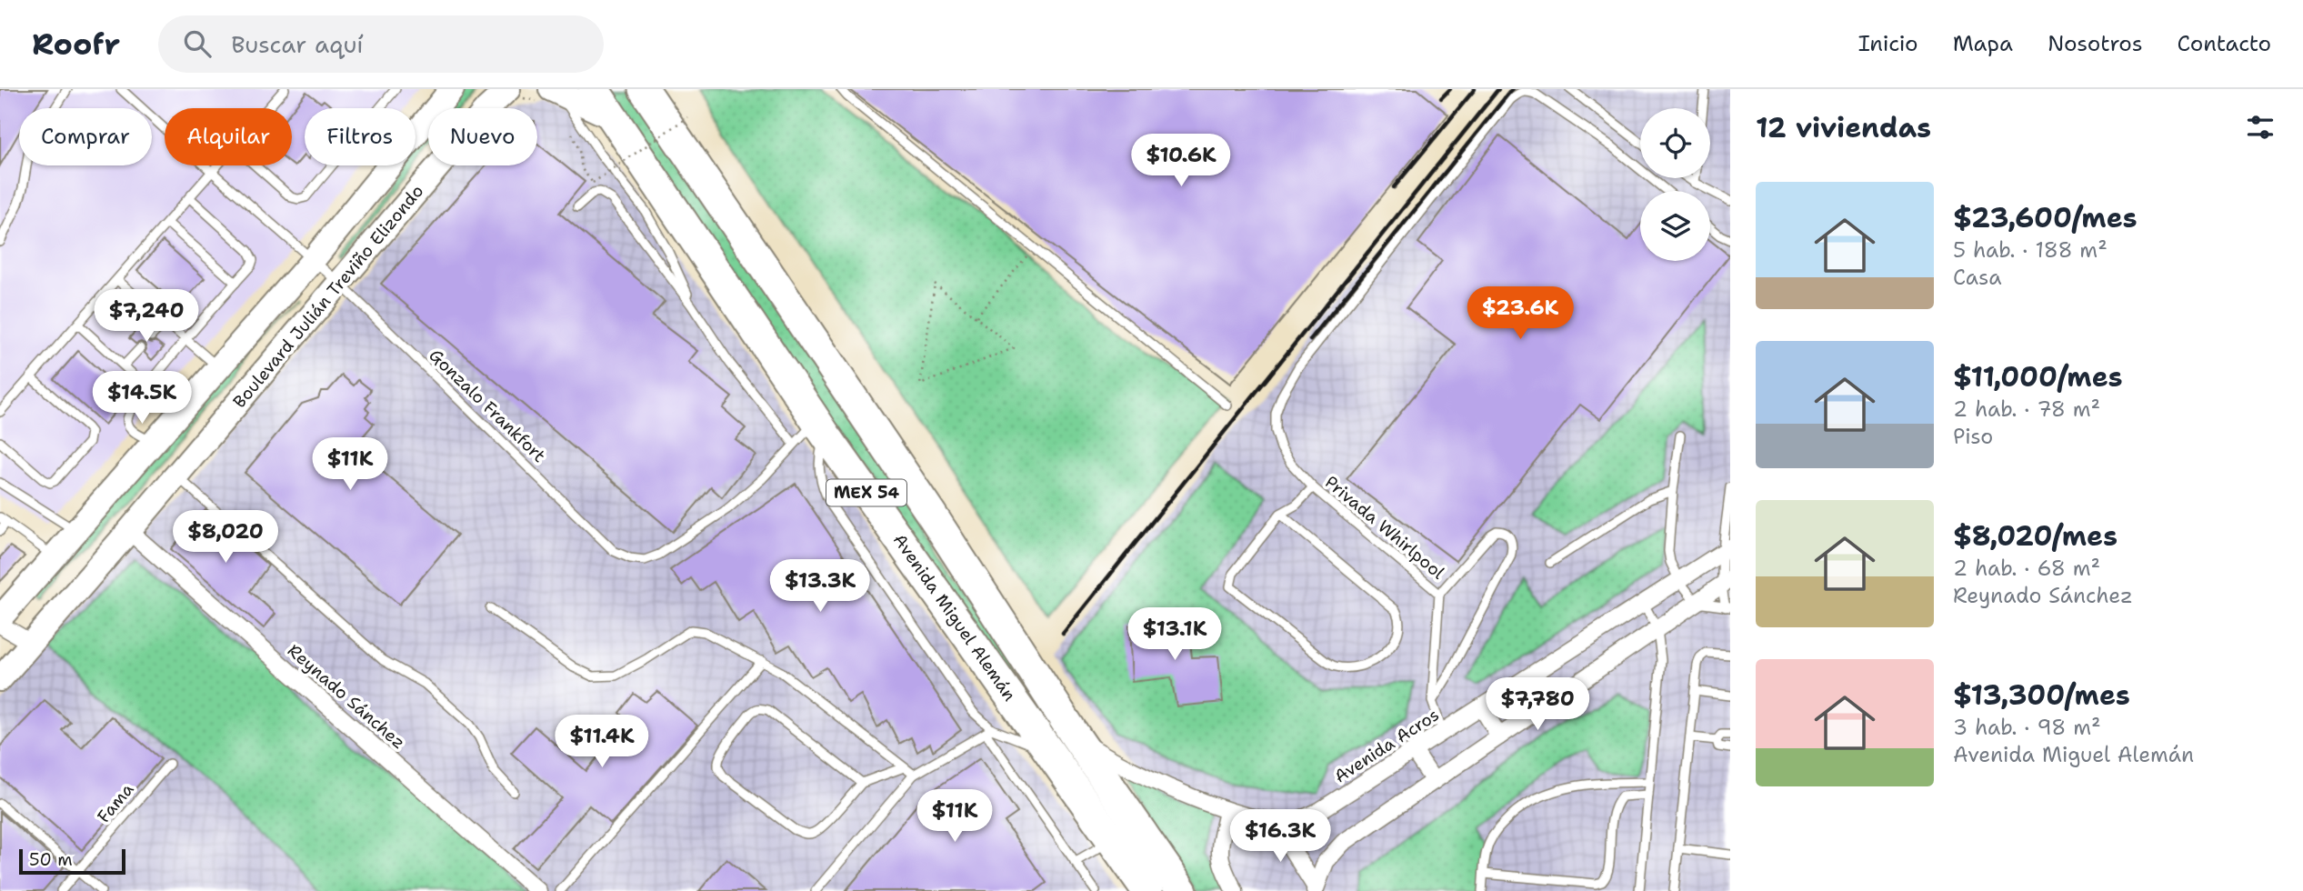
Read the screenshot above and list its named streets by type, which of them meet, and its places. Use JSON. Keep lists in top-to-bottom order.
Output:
{
  "streets": {
    "highway": ["MEX 54", "Avenida Miguel Alemán"],
    "main road": ["Boulevard Julián Treviño Elizondo"],
    "street": ["Reynado Sánchez", "Avenida Acros"],
    "lane": ["Gonzalo Frankfort", "Privada Whirlpool", "Fama"]
  },
  "crossings": [
    ["Boulevard Julián Treviño Elizondo", "Gonzalo Frankfort"],
    ["Boulevard Julián Treviño Elizondo", "Reynado Sánchez"],
    ["Privada Whirlpool", "Avenida Acros"],
    ["Avenida Miguel Alemán", "Avenida Acros"]
  ],
  "scale_bar": "50 m",
  "page": {
    "header": "Roofr",
    "search": "Buscar aquí",
    "nav": [
      "Inicio",
      "Mapa",
      "Nosotros",
      "Contacto"
    ],
    "heading": "12 viviendas",
    "chip": [
      "Comprar",
      "Alquilar",
      "Filtros",
      "Nuevo"
    ],
    "price": [
      "$10.6K",
      "$23.6K",
      "$7,240",
      "$14.5K",
      "$11K",
      "$8,020",
      "$13.3K",
      "$13.1K",
      "$7,780",
      "$11.4K",
      "$11K",
      "$16.3K"
    ],
    "list": [
      {
        "name": "$23,600/mes",
        "note": "5 hab. · 188 m² · Casa"
      },
      {
        "name": "$11,000/mes",
        "note": "2 hab. · 78 m² · Piso"
      },
      {
        "name": "$8,020/mes",
        "note": "2 hab. · 68 m² · Reynado Sánchez"
      },
      {
        "name": "$13,300/mes",
        "note": "3 hab. · 98 m² · Avenida Miguel Alemán"
      }
    ],
    "scale": "50 m"
  }
}
